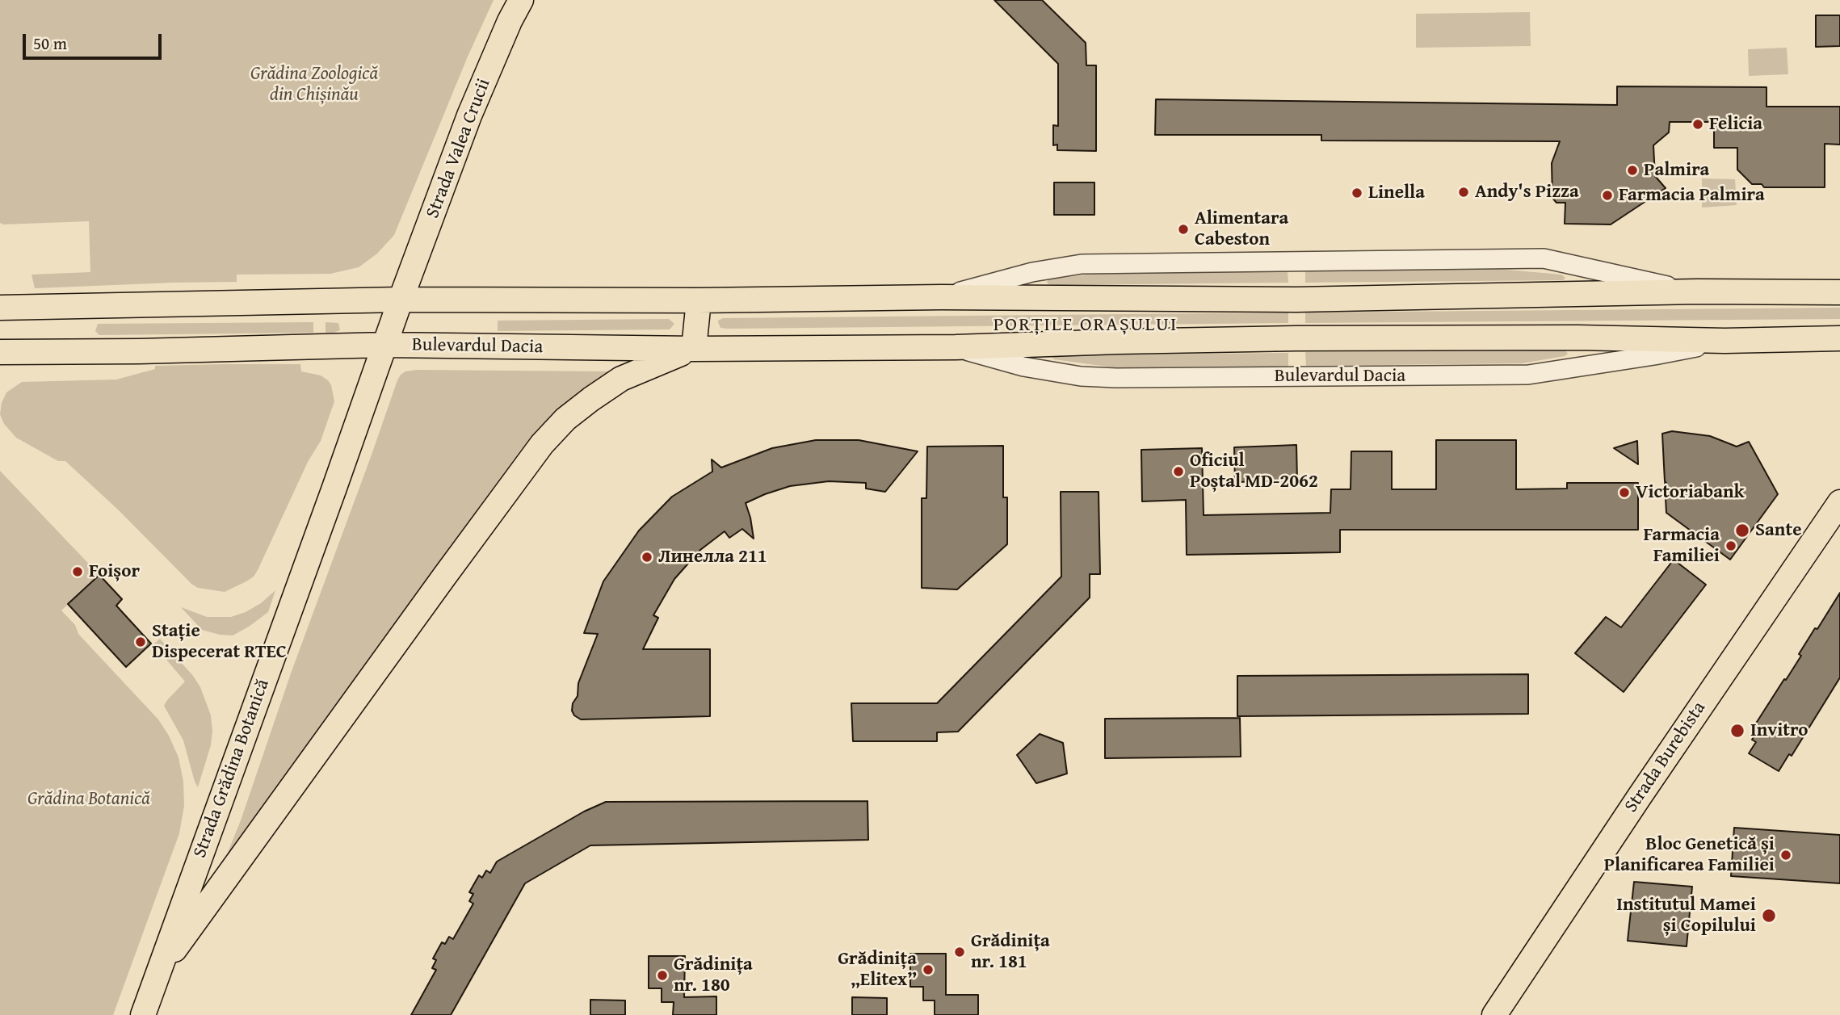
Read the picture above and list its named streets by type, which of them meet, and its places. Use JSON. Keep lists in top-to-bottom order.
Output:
{
  "streets": {
    "main road": [
      "Strada Valea Crucii",
      "Bulevardul Dacia",
      "Strada Burebista",
      "Strada Grădina Botanică"
    ]
  },
  "crossings": [
    ["Strada Valea Crucii", "Strada Grădina Botanică"],
    ["Bulevardul Dacia", "Strada Grădina Botanică"]
  ],
  "districts": ["PORȚILE ORAȘULUI"],
  "parks": ["Grădina Zoologică din Chișinău", "Grădina Botanică"],
  "places": [
    "Felicia",
    "Palmira",
    "Andy's Pizza",
    "Linella",
    "Farmacia Palmira",
    "Alimentara Cabeston",
    "Oficiul Poștal MD-2062",
    "Victoriabank",
    "Sante",
    "Farmacia Familiei",
    "Линелла 211",
    "Foișor",
    "Stație Dispecerat RTEC",
    "Invitro",
    "Bloc Genetică și Planificarea Familiei",
    "Institutul Mamei și Copilului",
    "Grădinița nr. 181",
    "Grădinița „Elitex”",
    "Grădinița nr. 180"
  ],
  "scale_bar": "50 m"
}
